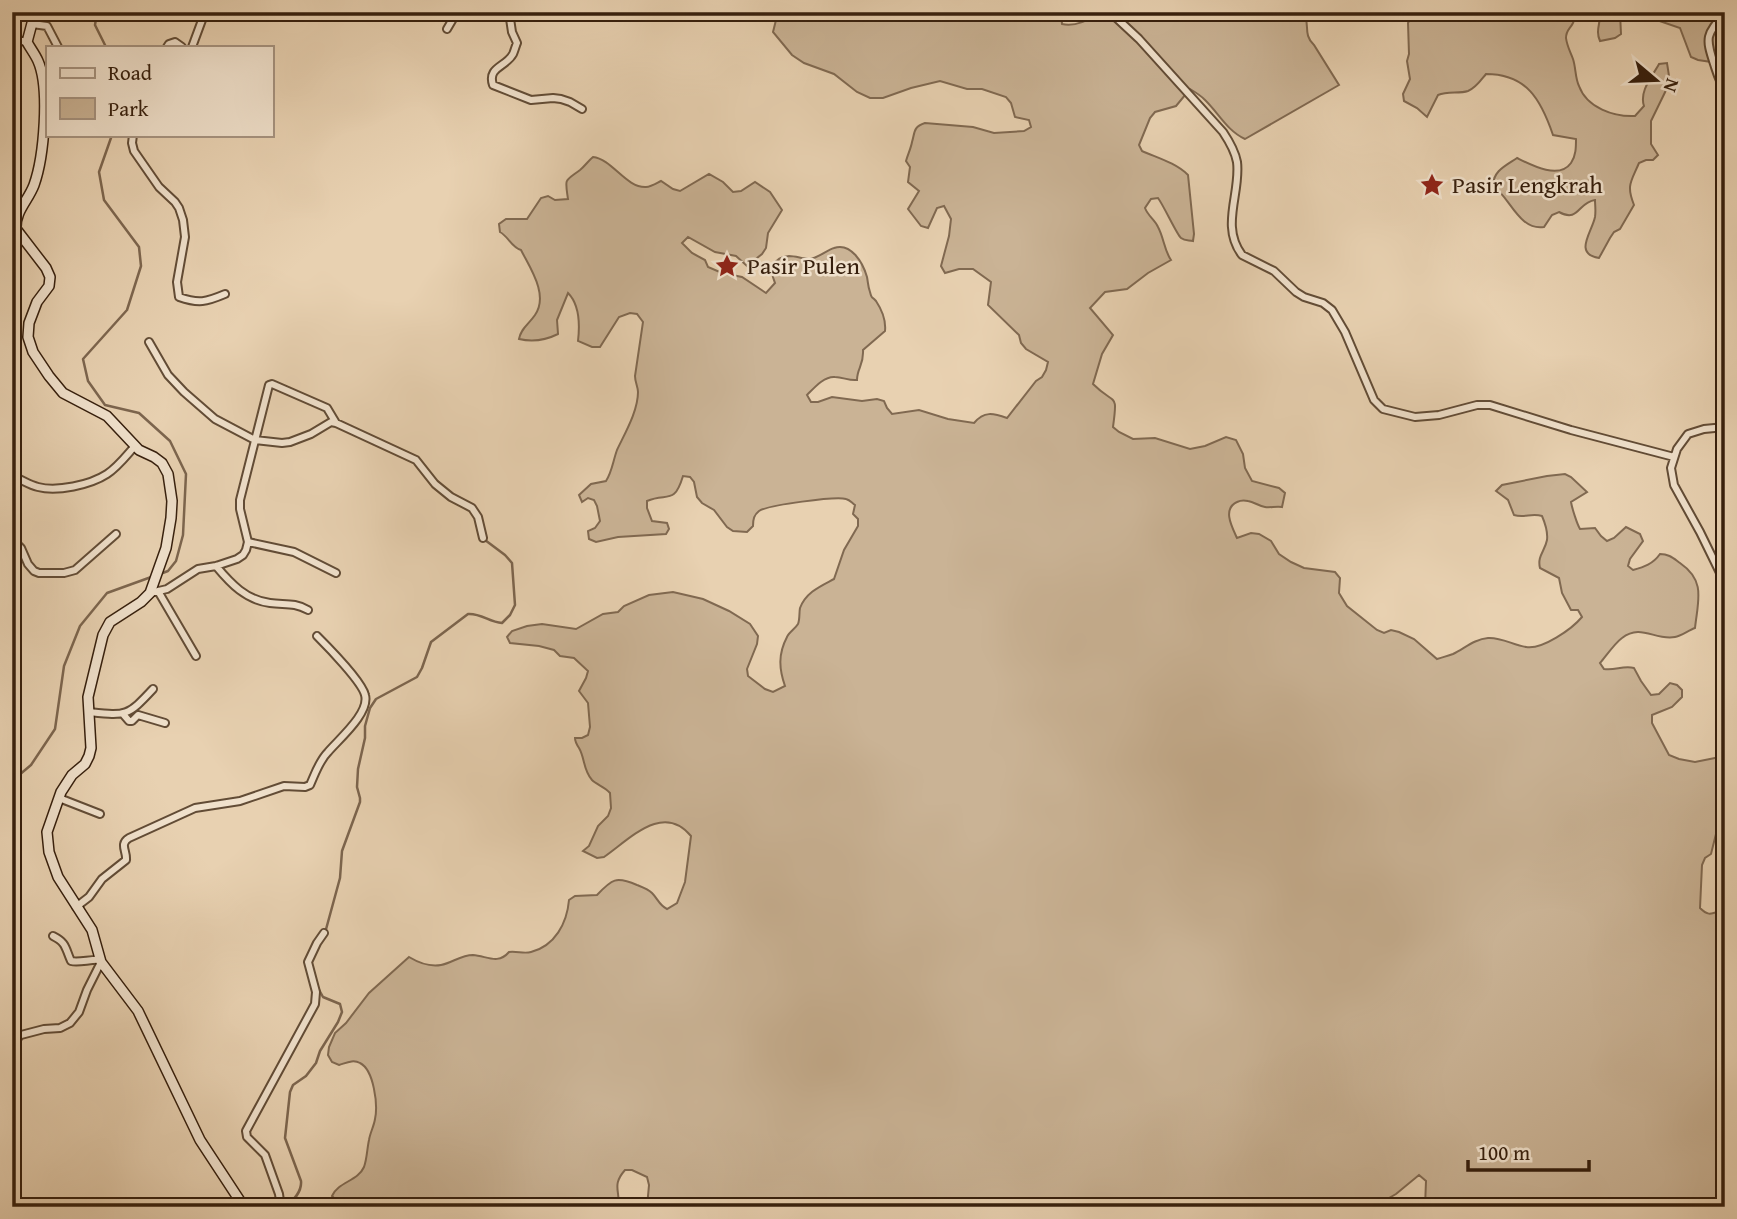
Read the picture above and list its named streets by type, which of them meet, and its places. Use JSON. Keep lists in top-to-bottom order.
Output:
{
  "places": {
    "place": ["Pasir Lengkrah", "Pasir Pulen"]
  },
  "legend": ["Road", "Park"],
  "scale_bar": "100 m",
  "north": "right"
}
